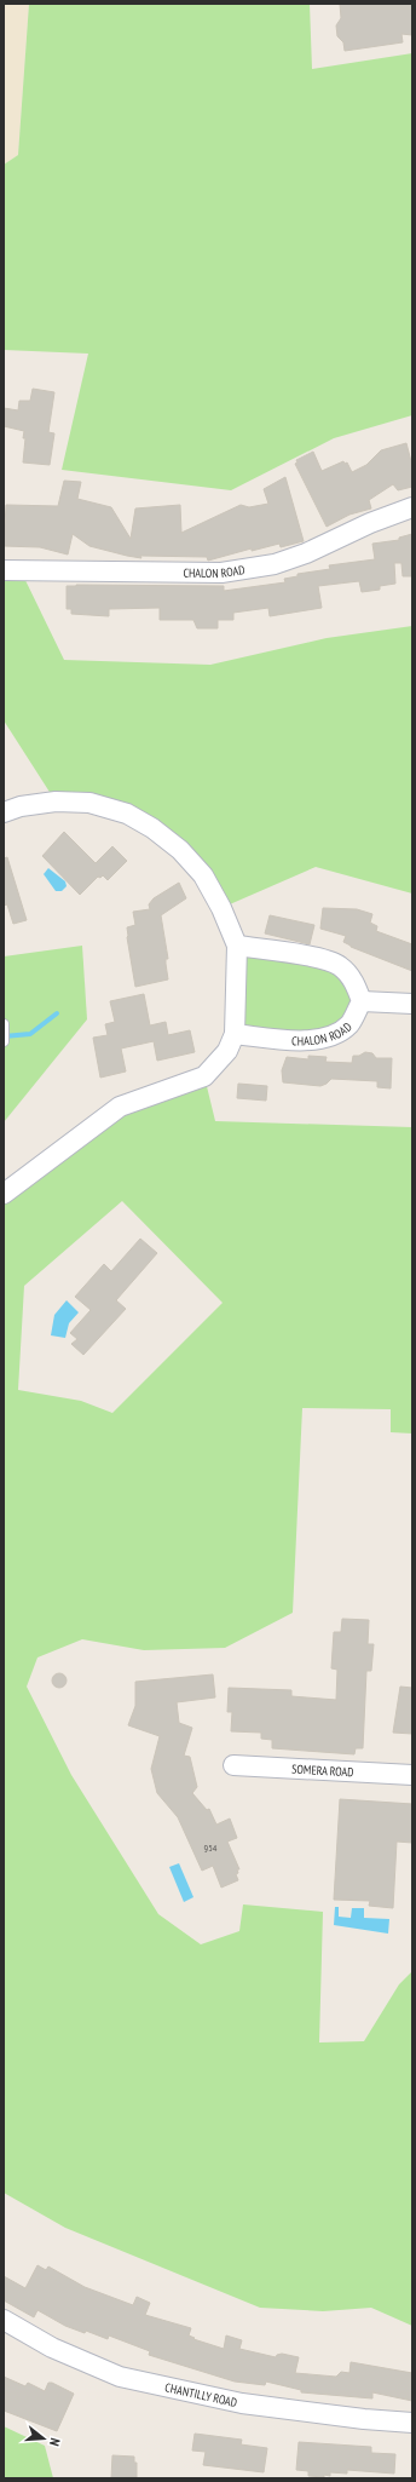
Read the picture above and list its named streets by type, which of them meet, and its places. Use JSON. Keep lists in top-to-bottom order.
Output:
{
  "streets": {
    "street": ["CHALON ROAD", "SOMERA ROAD", "CHANTILLY ROAD"]
  },
  "house_numbers": ["954"],
  "north": "right"
}
